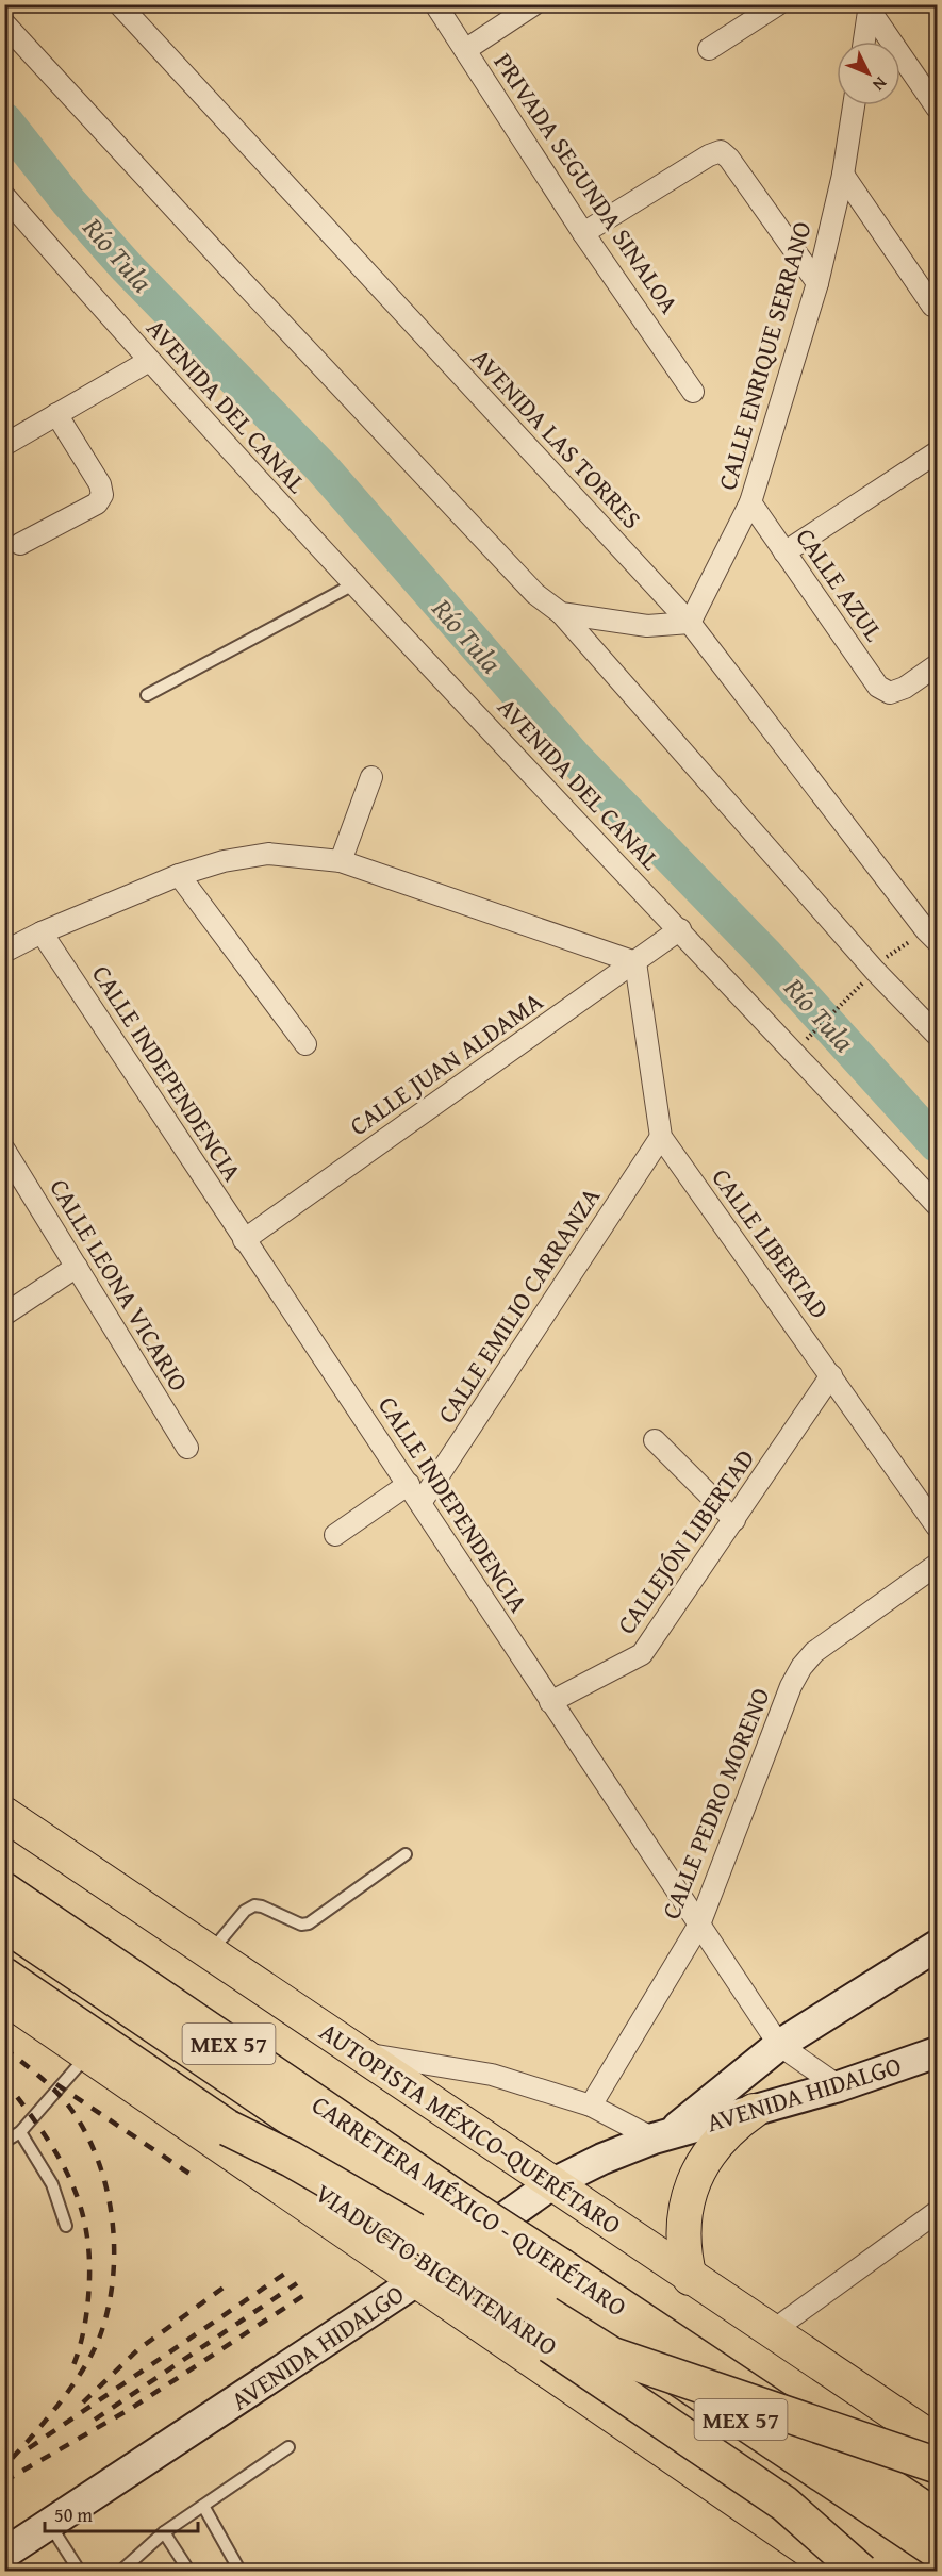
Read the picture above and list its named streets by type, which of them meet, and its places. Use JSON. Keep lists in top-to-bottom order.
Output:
{
  "streets": {
    "highway": ["MEX 57", "CARRETERA MÉXICO - QUERÉTARO", "VIADUCTO BICENTENARIO"],
    "main road": ["AVENIDA HIDALGO", "AUTOPISTA MÉXICO-QUERÉTARO"],
    "street": [
      "PRIVADA SEGUNDA SINALOA",
      "CALLE ENRIQUE SERRANO",
      "AVENIDA DEL CANAL",
      "AVENIDA LAS TORRES",
      "CALLE AZUL",
      "CALLE JUAN ALDAMA",
      "CALLE INDEPENDENCIA",
      "CALLE LIBERTAD",
      "CALLE LEONA VICARIO",
      "CALLE EMILIO CARRANZA",
      "CALLEJÓN LIBERTAD",
      "CALLE PEDRO MORENO"
    ]
  },
  "crossings": [
    ["CALLE ENRIQUE SERRANO", "AVENIDA LAS TORRES"],
    ["CALLE ENRIQUE SERRANO", "CALLE AZUL"],
    ["AVENIDA DEL CANAL", "CALLE JUAN ALDAMA"],
    ["CALLE JUAN ALDAMA", "CALLE INDEPENDENCIA"],
    ["CALLE JUAN ALDAMA", "CALLE LIBERTAD"],
    ["CALLE INDEPENDENCIA", "CALLE EMILIO CARRANZA"],
    ["CALLE INDEPENDENCIA", "CALLEJÓN LIBERTAD"],
    ["CALLE INDEPENDENCIA", "CALLE PEDRO MORENO"],
    ["CALLE INDEPENDENCIA", "AVENIDA HIDALGO"],
    ["CALLE LIBERTAD", "CALLE EMILIO CARRANZA"],
    ["CALLE LIBERTAD", "CALLEJÓN LIBERTAD"],
    ["AVENIDA HIDALGO", "AUTOPISTA MÉXICO-QUERÉTARO"]
  ],
  "water": ["Río Tula"],
  "scale_bar": "50 m",
  "north": "bottom right"
}
